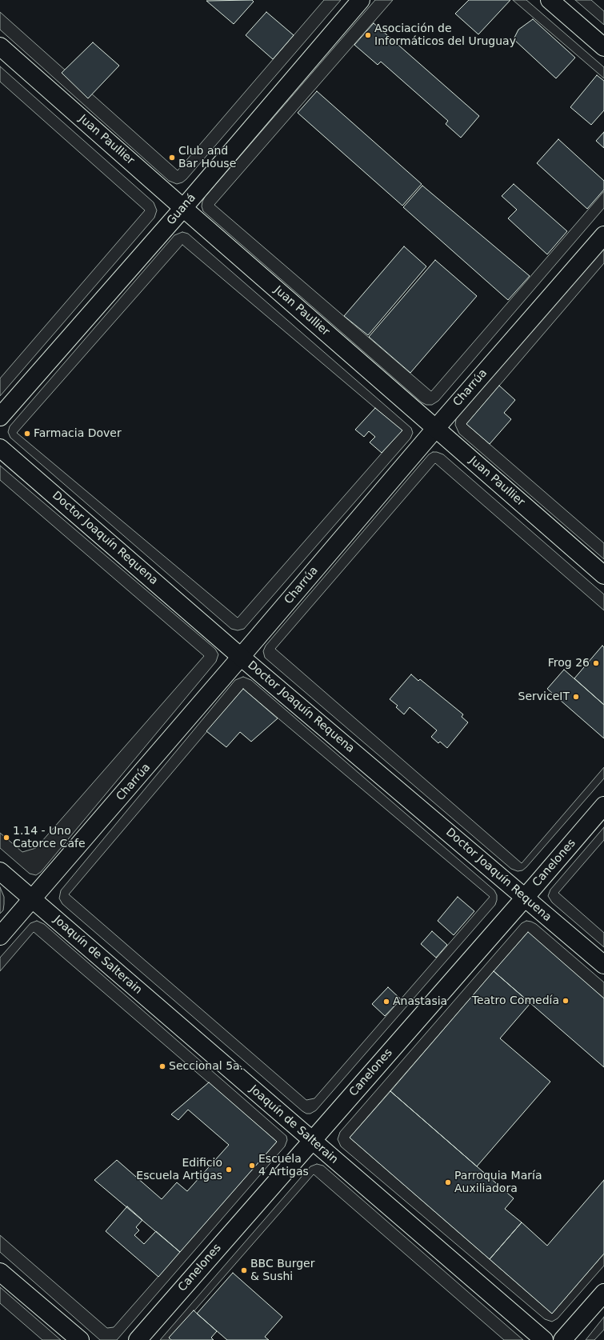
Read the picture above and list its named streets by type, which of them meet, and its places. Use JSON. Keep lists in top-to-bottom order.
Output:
{
  "streets": {
    "street": [
      "Juan Paullier",
      "Guaná",
      "Charrúa",
      "Doctor Joaquín Requena",
      "Canelones",
      "Joaquín de Salterain"
    ]
  },
  "crossings": [
    ["Juan Paullier", "Guaná"],
    ["Juan Paullier", "Charrúa"],
    ["Charrúa", "Doctor Joaquín Requena"],
    ["Charrúa", "Joaquín de Salterain"],
    ["Doctor Joaquín Requena", "Canelones"],
    ["Canelones", "Joaquín de Salterain"]
  ],
  "places": [
    "Asociación de Informáticos del Uruguay",
    "Club and Bar House",
    "Farmacia Dover",
    "Frog 26",
    "ServiceIT",
    "1.14 - Uno Catorce Cafe",
    "Teatro Comedía",
    "Anastasia",
    "Seccional 5a.",
    "Escuela 4 Artigas",
    "Edificio Escuela Artigas",
    "Parroquia María Auxiliadora",
    "BBC Burger & Sushi"
  ]
}
